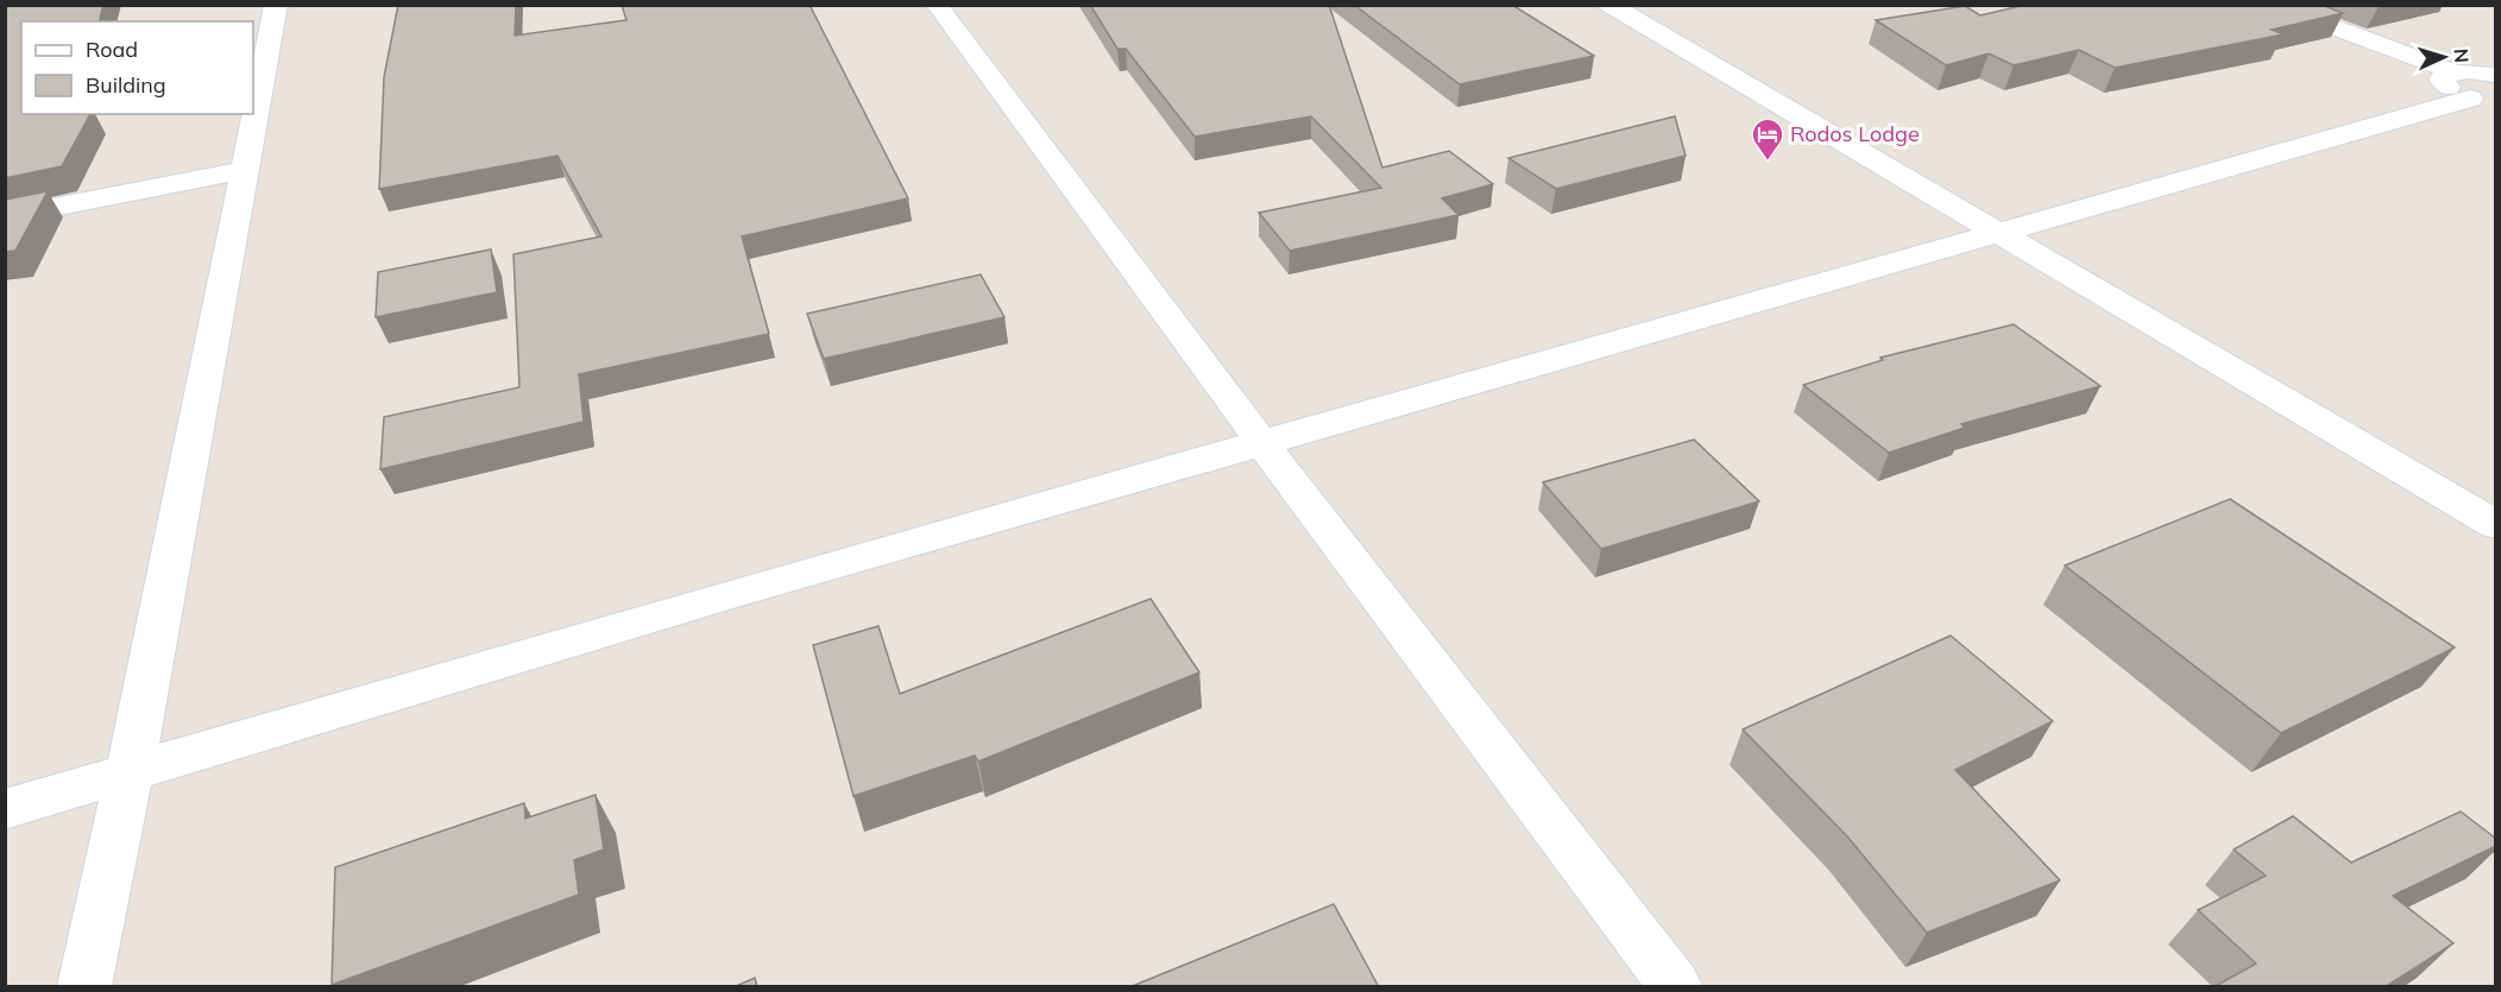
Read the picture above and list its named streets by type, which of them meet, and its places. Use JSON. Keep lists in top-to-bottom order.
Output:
{
  "places": {
    "hotel": ["Rodos Lodge"]
  },
  "legend": ["Road", "Building"],
  "north": "right"
}
